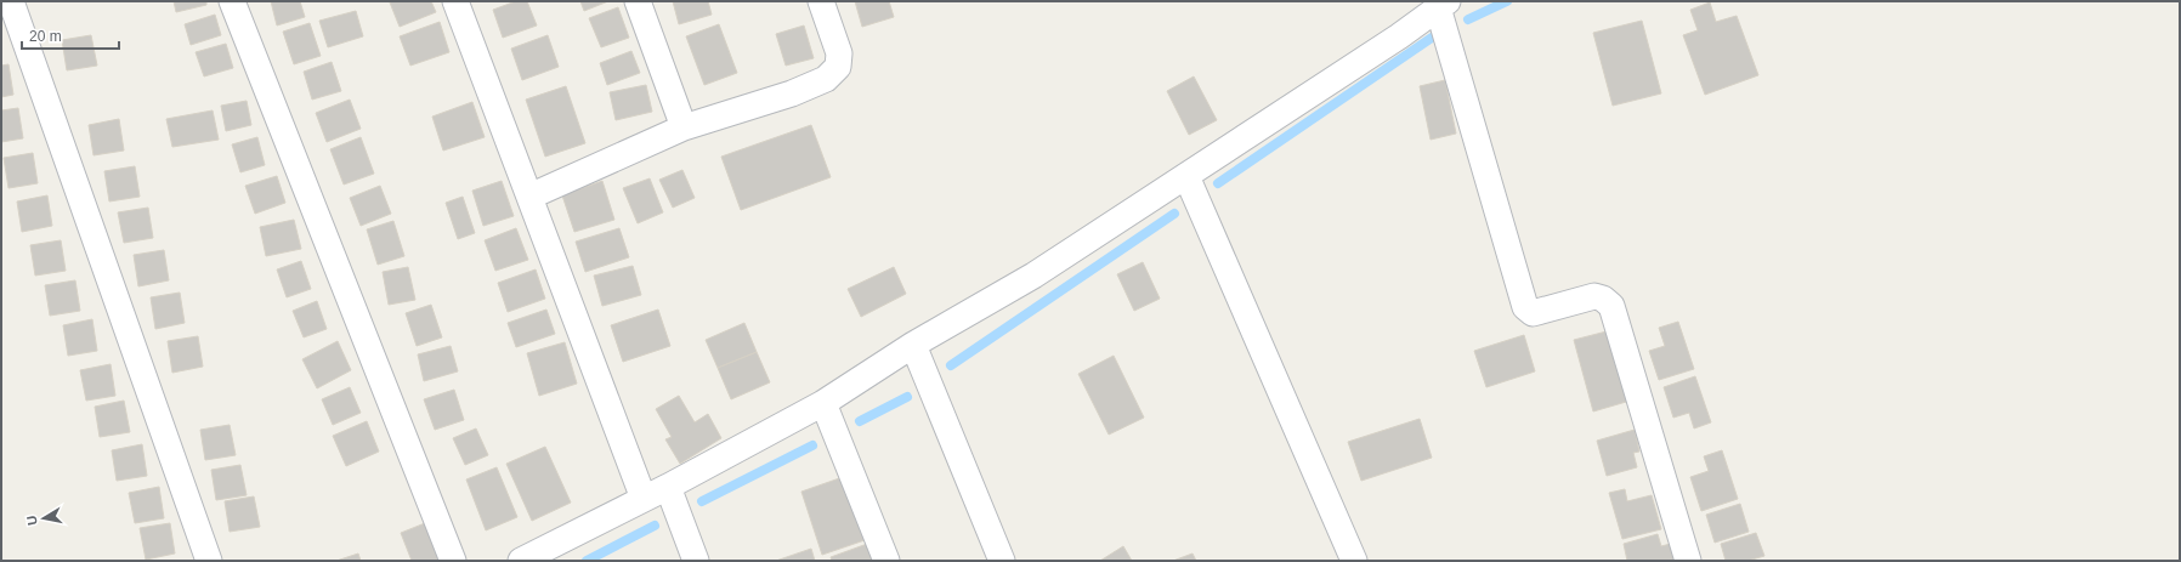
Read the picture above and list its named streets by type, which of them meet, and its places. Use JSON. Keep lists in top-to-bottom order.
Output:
{
  "scale_bar": "20 m",
  "north": "left"
}
